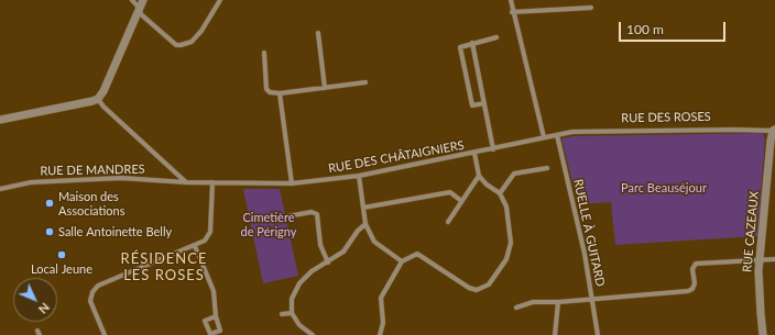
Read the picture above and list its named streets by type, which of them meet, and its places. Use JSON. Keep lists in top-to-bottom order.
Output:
{
  "streets": {
    "street": [
      "RUE DES ROSES",
      "RUE DES CHÂTAIGNIERS",
      "RUE DE MANDRES",
      "RUE CAZEAUX",
      "RUELLE À GUITARD"
    ]
  },
  "crossings": [
    ["RUE DES ROSES", "RUE DES CHÂTAIGNIERS"],
    ["RUE DES ROSES", "RUE CAZEAUX"],
    ["RUE DES ROSES", "RUELLE À GUITARD"],
    ["RUE DES CHÂTAIGNIERS", "RUE DE MANDRES"],
    ["RUE DES CHÂTAIGNIERS", "RUELLE À GUITARD"]
  ],
  "districts": ["RÉSIDENCE LES ROSES"],
  "parks": ["Parc Beauséjour", "Cimetière de Périgny"],
  "places": ["Maison des Associations", "Salle Antoinette Belly", "Local Jeune"],
  "scale_bar": "100 m",
  "north": "bottom right"
}
